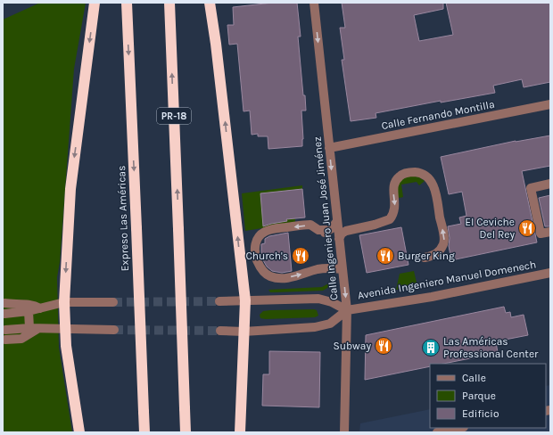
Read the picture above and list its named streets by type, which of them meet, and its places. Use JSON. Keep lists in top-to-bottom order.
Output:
{
  "streets": {
    "highway": ["PR-18", "Expreso Las Américas"],
    "street": ["Calle Fernando Montilla", "Calle Ingeniero Juan José Jiménez", "Avenida Ingeniero Manuel Domenech"]
  },
  "crossings": [
    ["Calle Fernando Montilla", "Calle Ingeniero Juan José Jiménez"],
    ["Calle Ingeniero Juan José Jiménez", "Avenida Ingeniero Manuel Domenech"]
  ],
  "one_way": ["Calle Ingeniero Juan José Jiménez"],
  "places": {
    "restaurant": [
      "El Ceviche Del Rey",
      "Church's",
      "Burger King",
      "Subway"
    ],
    "building": ["Las Américas Professional Center"]
  },
  "legend": ["Calle", "Parque", "Edificio"]
}
